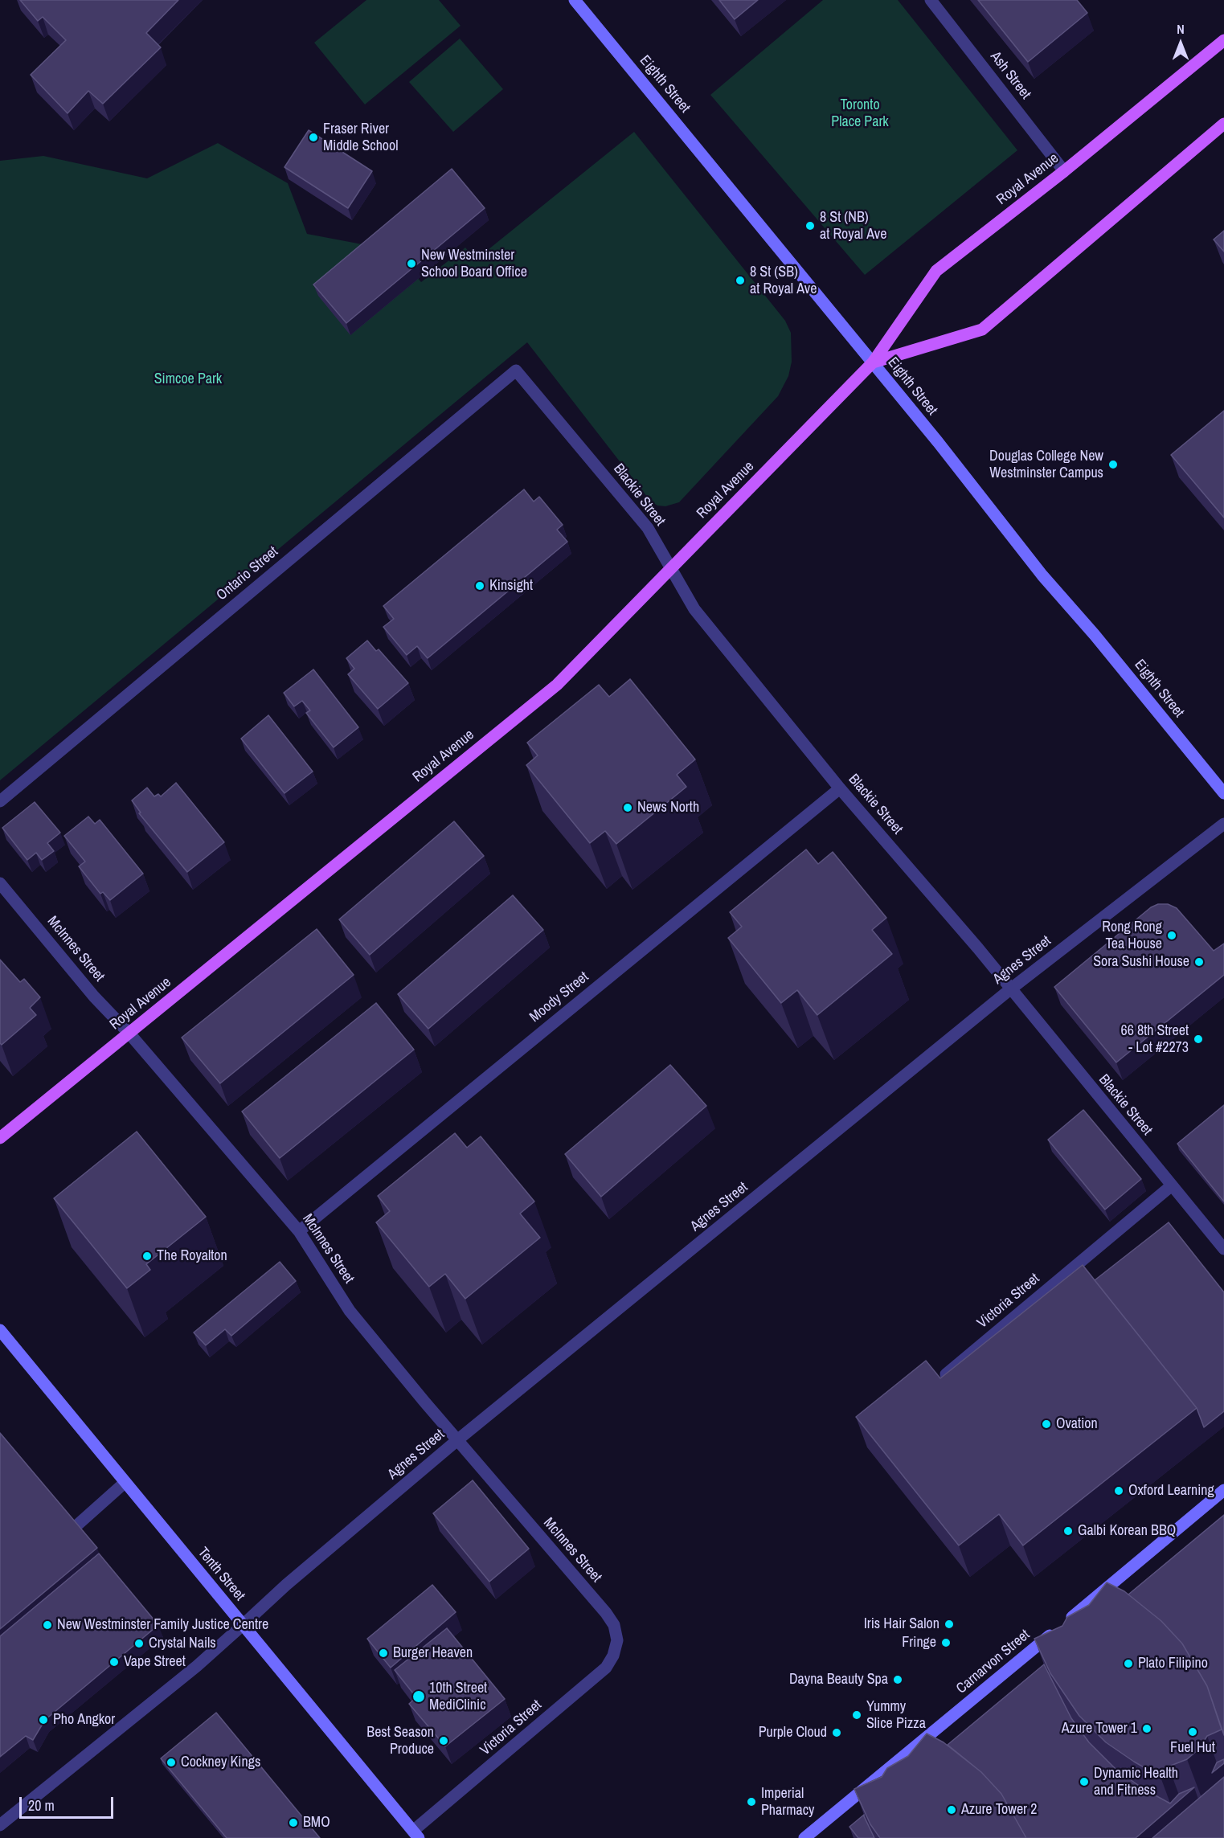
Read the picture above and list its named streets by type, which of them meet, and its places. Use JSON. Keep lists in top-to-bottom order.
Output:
{
  "streets": {
    "main road": ["Royal Avenue"],
    "street": [
      "Ash Street",
      "Eighth Street",
      "Blackie Street",
      "Ontario Street",
      "McInnes Street",
      "Agnes Street",
      "Moody Street",
      "Victoria Street",
      "Tenth Street",
      "Carnarvon Street"
    ]
  },
  "crossings": [
    ["Ash Street", "Royal Avenue"],
    ["Eighth Street", "Royal Avenue"],
    ["Royal Avenue", "Blackie Street"],
    ["Royal Avenue", "McInnes Street"],
    ["Blackie Street", "Ontario Street"],
    ["Blackie Street", "Agnes Street"],
    ["Blackie Street", "Moody Street"],
    ["Blackie Street", "Victoria Street"],
    ["McInnes Street", "Agnes Street"],
    ["McInnes Street", "Moody Street"],
    ["McInnes Street", "Victoria Street"],
    ["Agnes Street", "Tenth Street"],
    ["Victoria Street", "Tenth Street"]
  ],
  "parks": ["Toronto Place Park", "Simcoe Park"],
  "places": [
    "Fraser River Middle School",
    "8 St (NB) at Royal Ave",
    "New Westminster School Board Office",
    "8 St (SB) at Royal Ave",
    "Douglas College New Westminster Campus",
    "Kinsight",
    "News North",
    "Rong Rong Tea House",
    "Sora Sushi House",
    "66 8th Street - Lot #2273",
    "The Royalton",
    "Ovation",
    "Oxford Learning",
    "Galbi Korean BBQ",
    "Iris Hair Salon",
    "New Westminster Family Justice Centre",
    "Fringe",
    "Crystal Nails",
    "Burger Heaven",
    "Vape Street",
    "Plato Filipino",
    "Dayna Beauty Spa",
    "10th Street MediClinic",
    "Yummy Slice Pizza",
    "Pho Angkor",
    "Azure Tower 1",
    "Fuel Hut",
    "Purple Cloud",
    "Best Season Produce",
    "Cockney Kings",
    "Dynamic Health and Fitness",
    "Imperial Pharmacy",
    "Azure Tower 2",
    "BMO"
  ],
  "scale_bar": "20 m",
  "north": "top"
}
